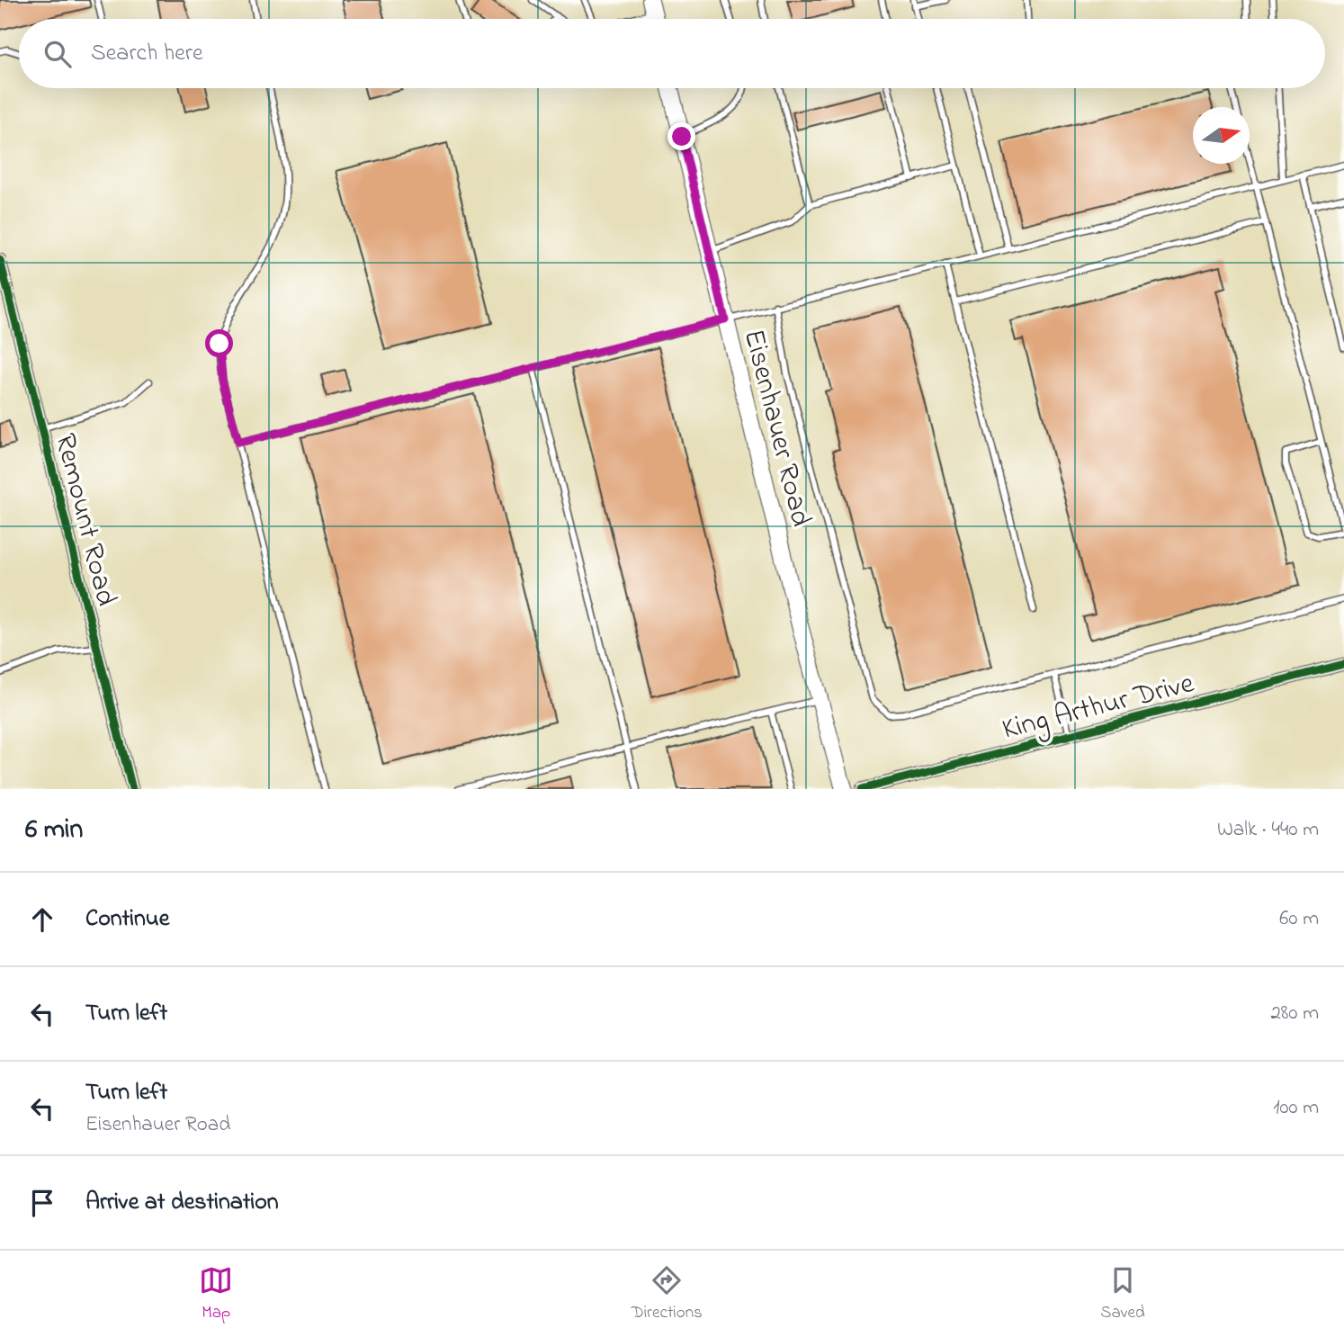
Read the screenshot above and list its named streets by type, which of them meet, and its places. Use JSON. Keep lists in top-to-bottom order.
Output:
{
  "streets": {
    "main road": ["Eisenhauer Road"],
    "street": ["Remount Road", "King Arthur Drive"]
  },
  "north": "right",
  "page": {
    "search": "Search here",
    "heading": ["6 min", "Walk · 440 m"],
    "list": [
      ["Continue", "60 m"],
      ["Turn left", "280 m"],
      ["Turn left", "Eisenhauer Road", "100 m"],
      "Arrive at destination"
    ],
    "nav": ["Map", "Directions", "Saved"]
  }
}
